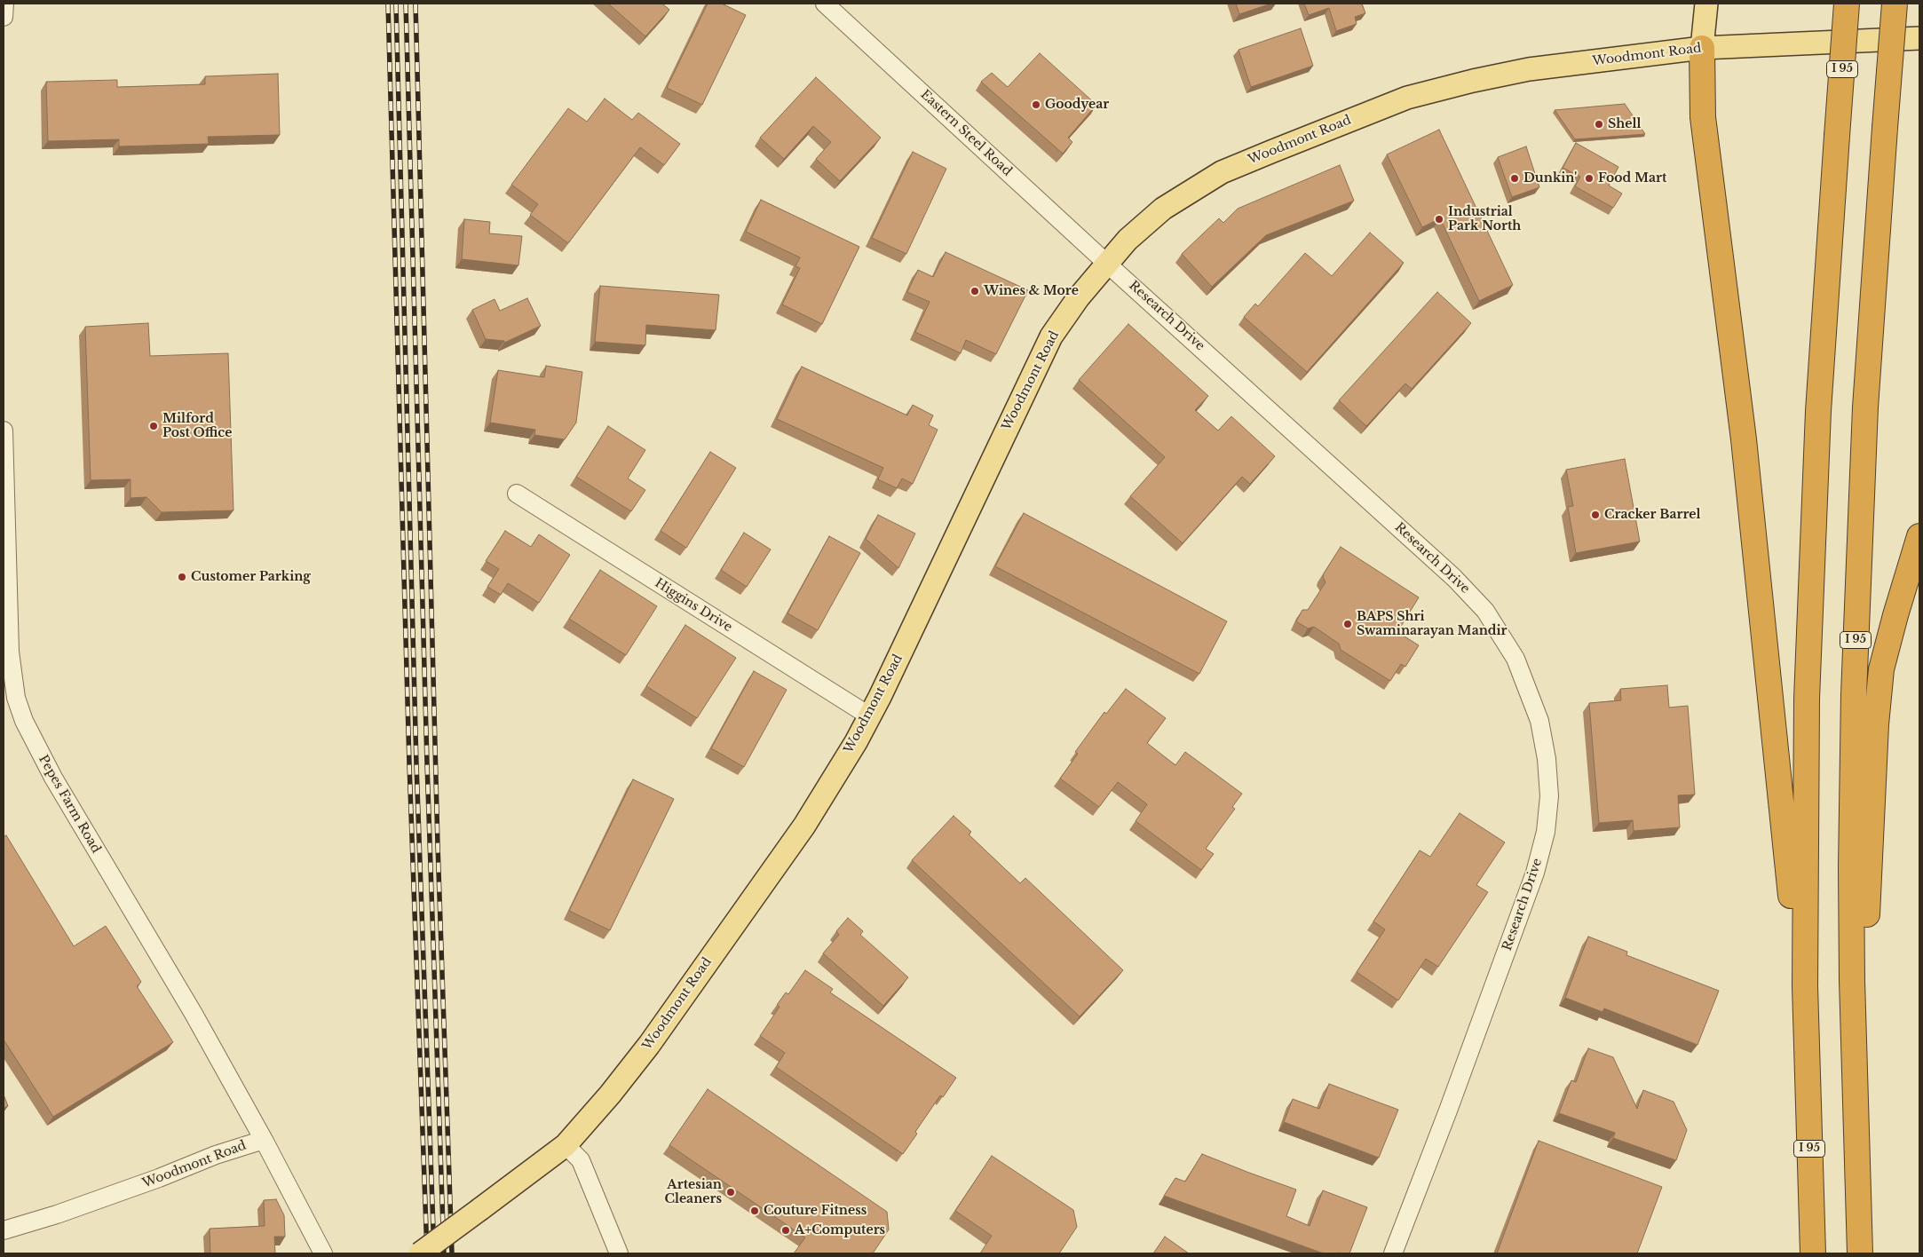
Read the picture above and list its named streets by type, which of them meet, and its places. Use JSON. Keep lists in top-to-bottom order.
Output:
{
  "streets": {
    "highway": ["I 95"],
    "main road": ["Woodmont Road"],
    "street": [
      "Eastern Steel Road",
      "Research Drive",
      "Higgins Drive",
      "Pepes Farm Road"
    ]
  },
  "crossings": [
    ["Woodmont Road", "Eastern Steel Road"],
    ["Woodmont Road", "Research Drive"],
    ["Woodmont Road", "Higgins Drive"],
    ["Woodmont Road", "Pepes Farm Road"],
    ["Eastern Steel Road", "Research Drive"]
  ],
  "places": [
    "Goodyear",
    "Shell",
    "Dunkin'",
    "Food Mart",
    "Industrial Park North",
    "Wines & More",
    "Milford Post Office",
    "Cracker Barrel",
    "Customer Parking",
    "BAPS Shri Swaminarayan Mandir",
    "Artesian Cleaners",
    "Couture Fitness",
    "A+Computers"
  ]
}
